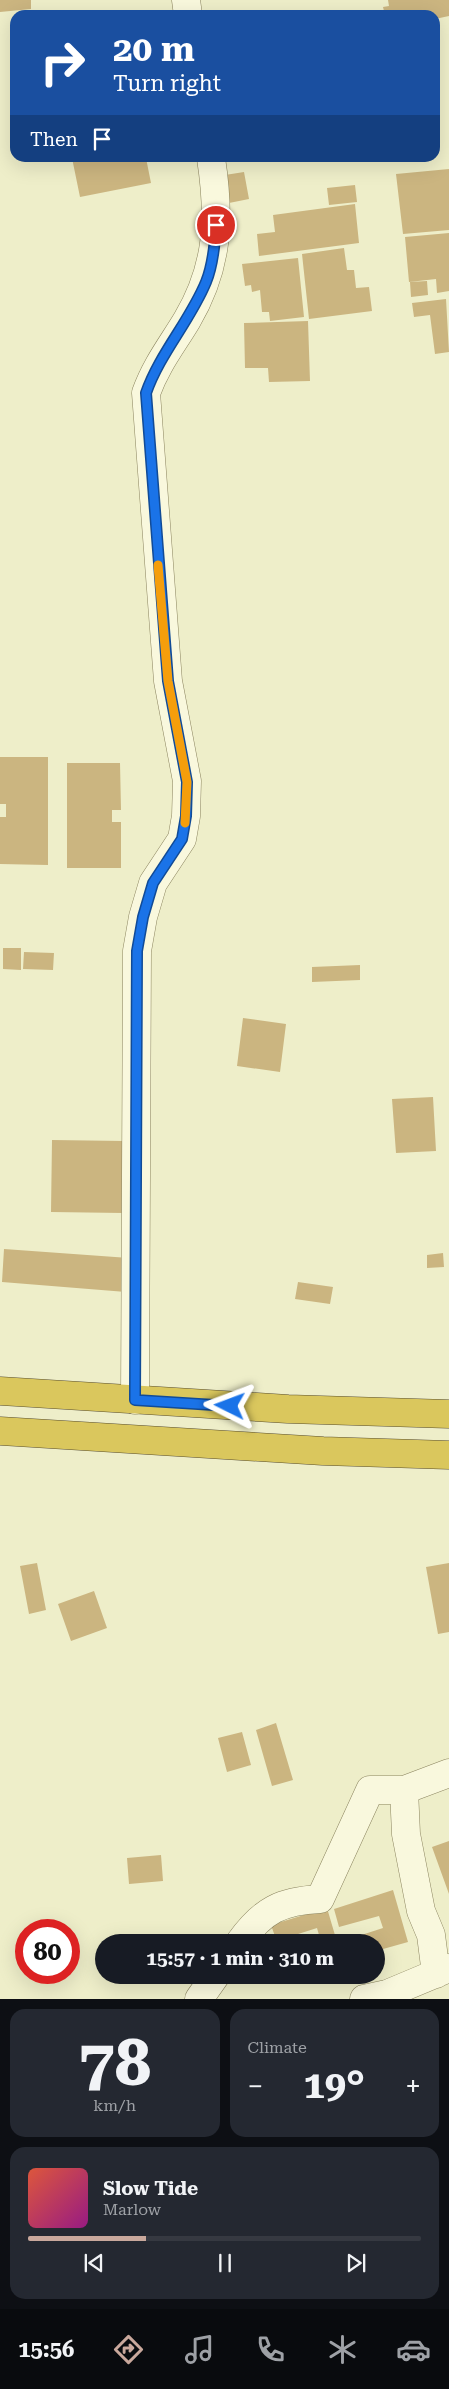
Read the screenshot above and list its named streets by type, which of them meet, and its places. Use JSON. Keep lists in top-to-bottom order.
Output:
{
  "page": {
    "turn": ["20 m", "Turn right"],
    "then": "Then",
    "limit": "80",
    "trip": "15:57 · 1 min · 310 m",
    "tile": [
      ["78", "km/h"],
      "Climate"
    ],
    "heat": ["−", "19°", "+"],
    "song": ["Slow Tide", "Marlow"],
    "tabs": "15:56"
  }
}
